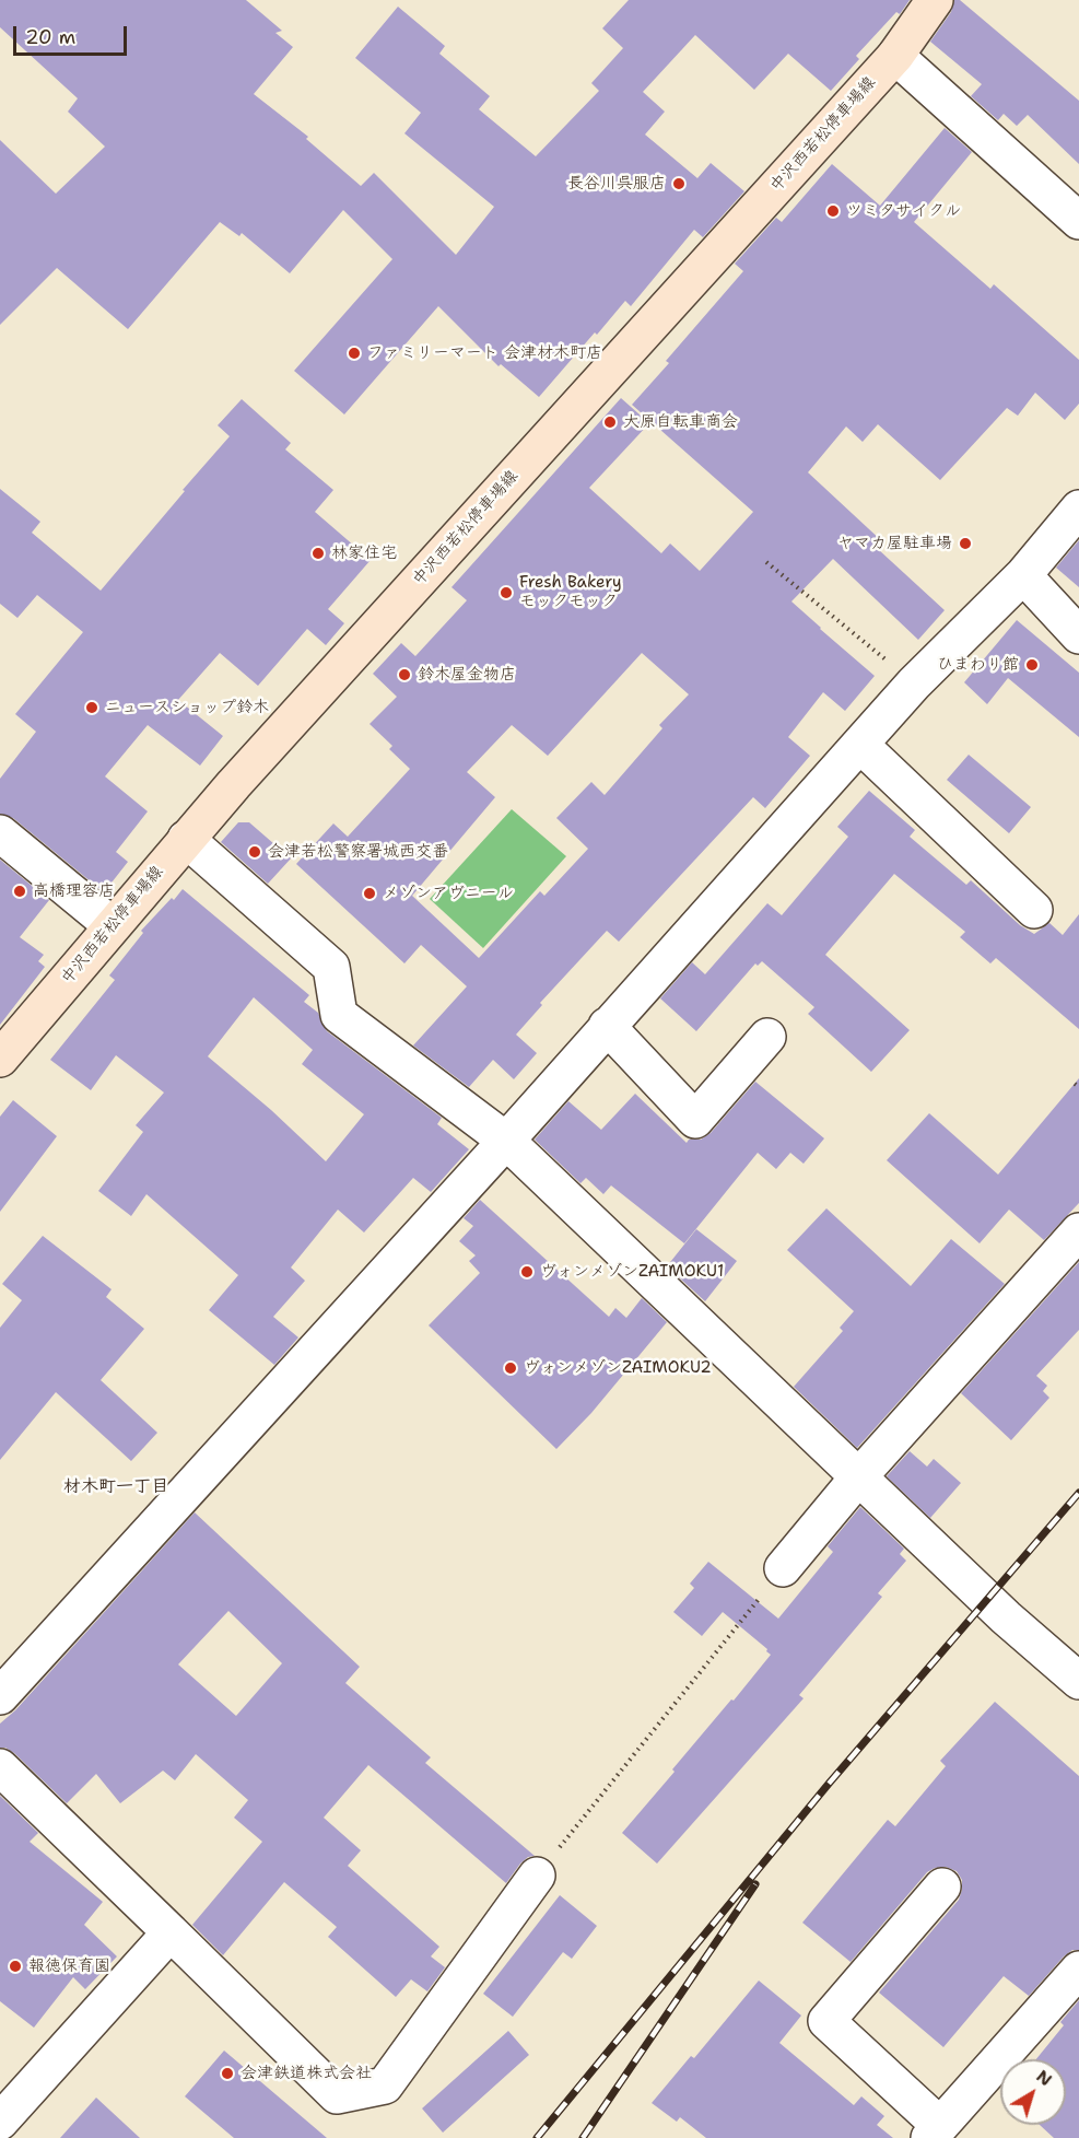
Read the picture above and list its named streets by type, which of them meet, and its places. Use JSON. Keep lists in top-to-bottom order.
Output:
{
  "streets": {
    "main road": ["中沢西若松停車場線"]
  },
  "districts": ["材木町一丁目"],
  "places": [
    "長谷川呉服店",
    "ツミタサイクル",
    "ファミリーマート 会津材木町店",
    "大原自転車商会",
    "ヤマカ屋駐車場",
    "林家住宅",
    "Fresh Bakery モックモック",
    "ひまわり館",
    "鈴木屋金物店",
    "ニュースショップ鈴木",
    "会津若松警察署城西交番",
    "高橋理容店",
    "メゾンアヴニール",
    "ヴォンメゾンZAIMOKU1",
    "ヴォンメゾンZAIMOKU2",
    "報徳保育園",
    "会津鉄道株式会社"
  ],
  "scale_bar": "20 m",
  "north": "top right"
}
